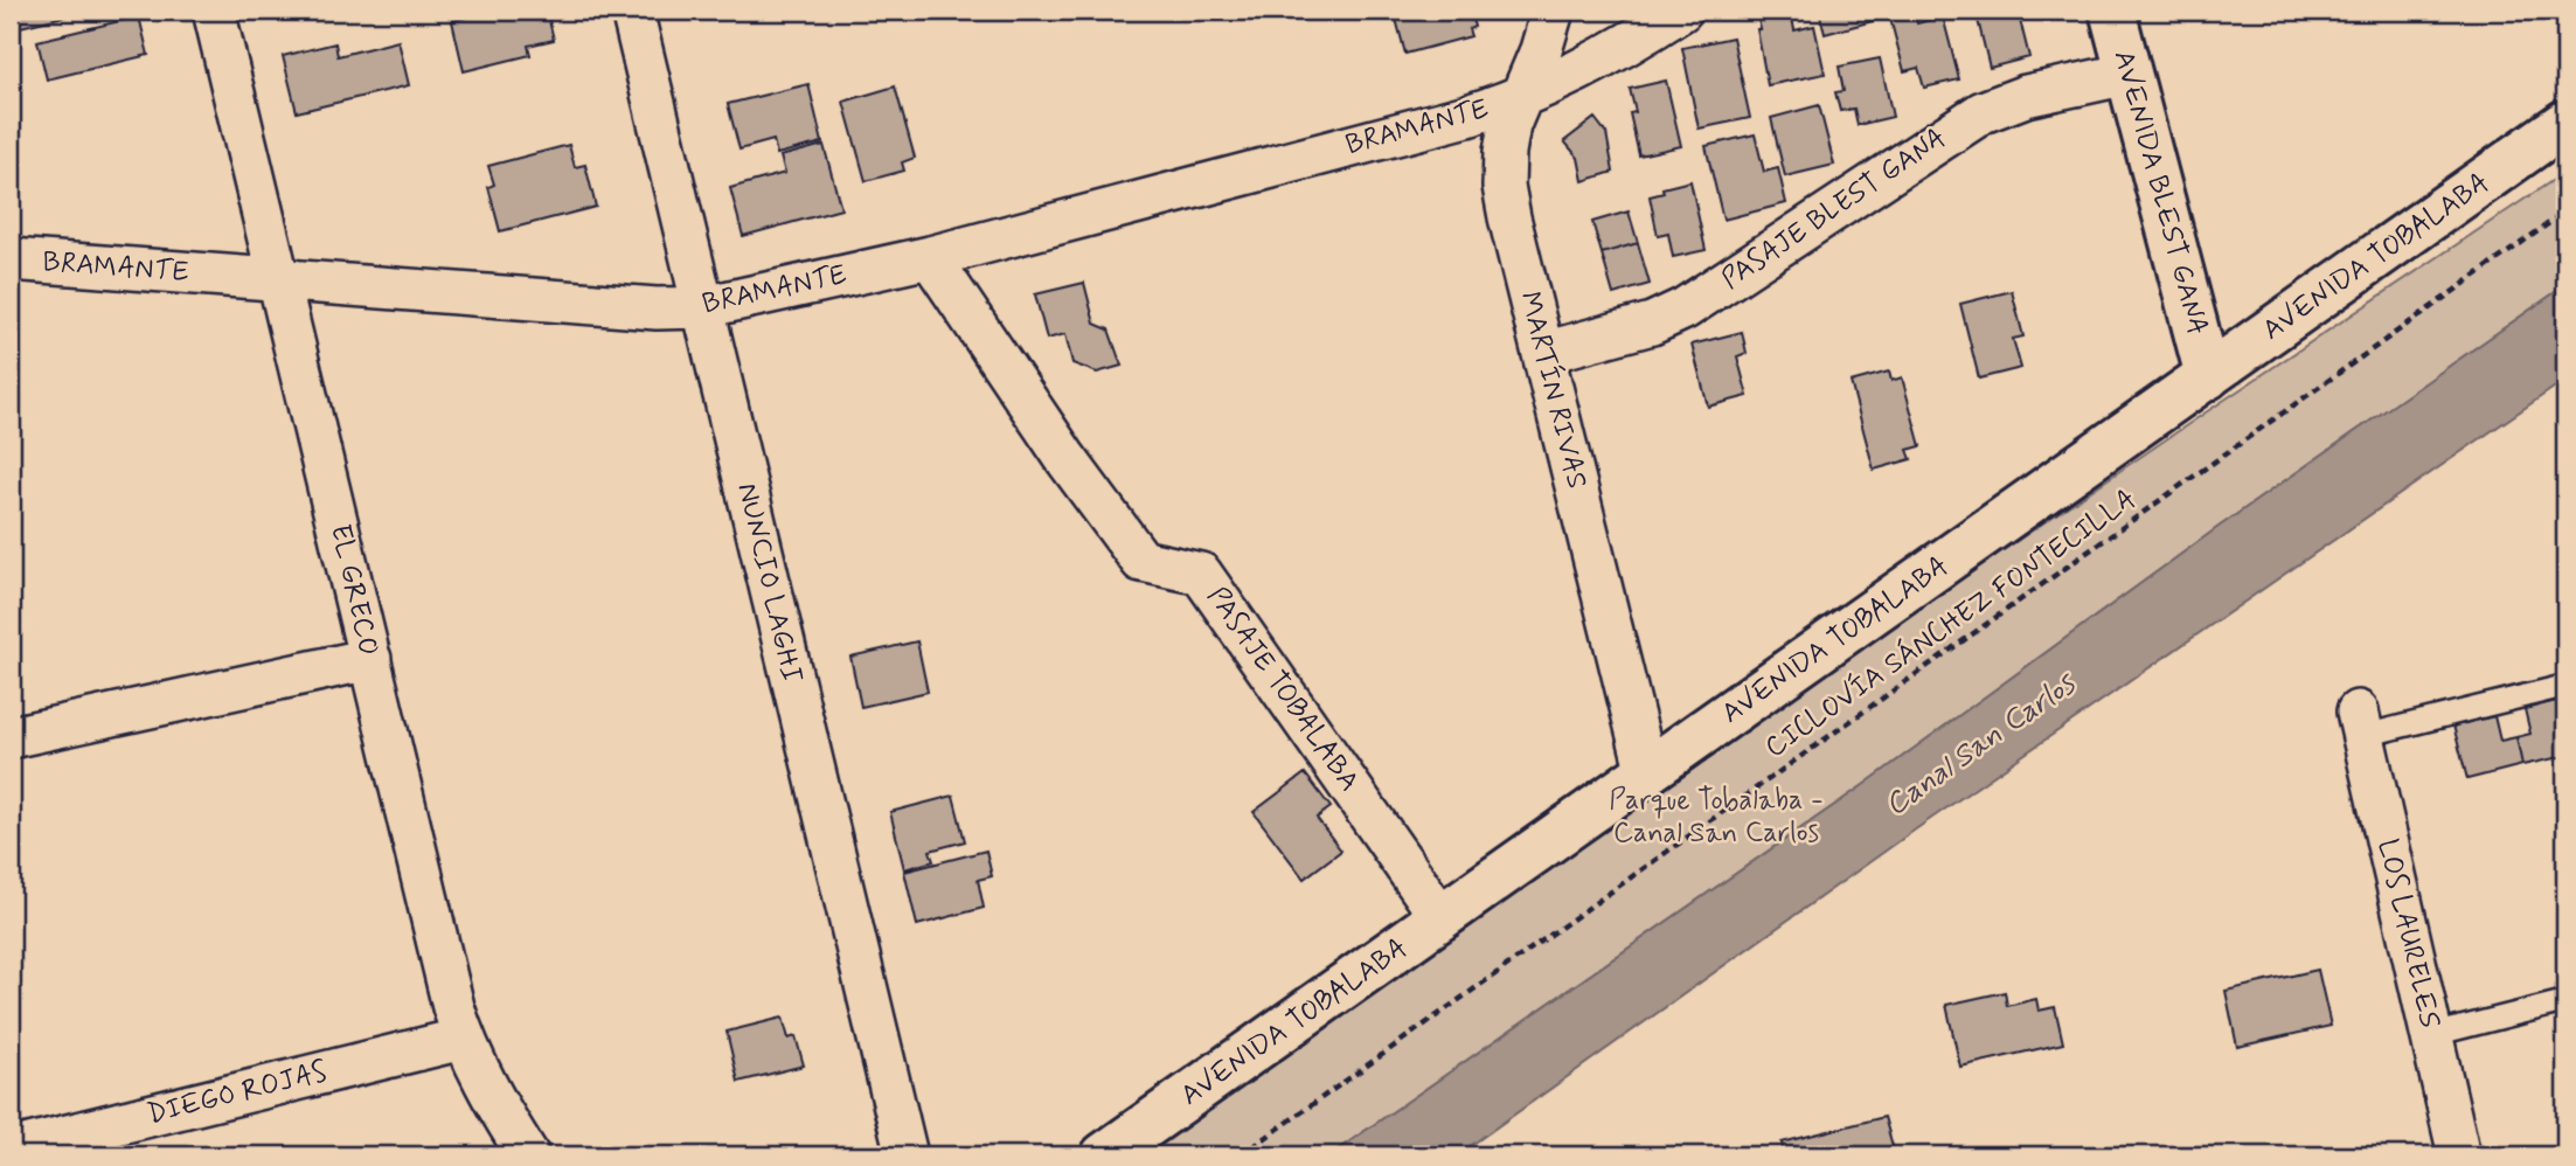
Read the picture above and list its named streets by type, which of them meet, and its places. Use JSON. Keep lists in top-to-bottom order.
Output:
{
  "streets": {
    "main road": ["AVENIDA BLEST GANA", "AVENIDA TOBALABA"],
    "street": [
      "BRAMANTE",
      "PASAJE BLEST GANA",
      "MARTÍN RIVAS",
      "NUNCIO LAGHI",
      "EL GRECO",
      "PASAJE TOBALABA",
      "LOS LAURELES",
      "DIEGO ROJAS"
    ],
    "path": ["CICLOVÍA SÁNCHEZ FONTECILLA"]
  },
  "crossings": [
    ["BRAMANTE", "MARTÍN RIVAS"],
    ["BRAMANTE", "NUNCIO LAGHI"],
    ["BRAMANTE", "EL GRECO"],
    ["BRAMANTE", "PASAJE TOBALABA"],
    ["AVENIDA BLEST GANA", "PASAJE BLEST GANA"],
    ["AVENIDA BLEST GANA", "AVENIDA TOBALABA"],
    ["PASAJE BLEST GANA", "MARTÍN RIVAS"],
    ["AVENIDA TOBALABA", "MARTÍN RIVAS"],
    ["AVENIDA TOBALABA", "PASAJE TOBALABA"],
    ["EL GRECO", "DIEGO ROJAS"]
  ],
  "water": ["Canal San Carlos"],
  "parks": ["Parque Tobalaba - Canal San Carlos"]
}
